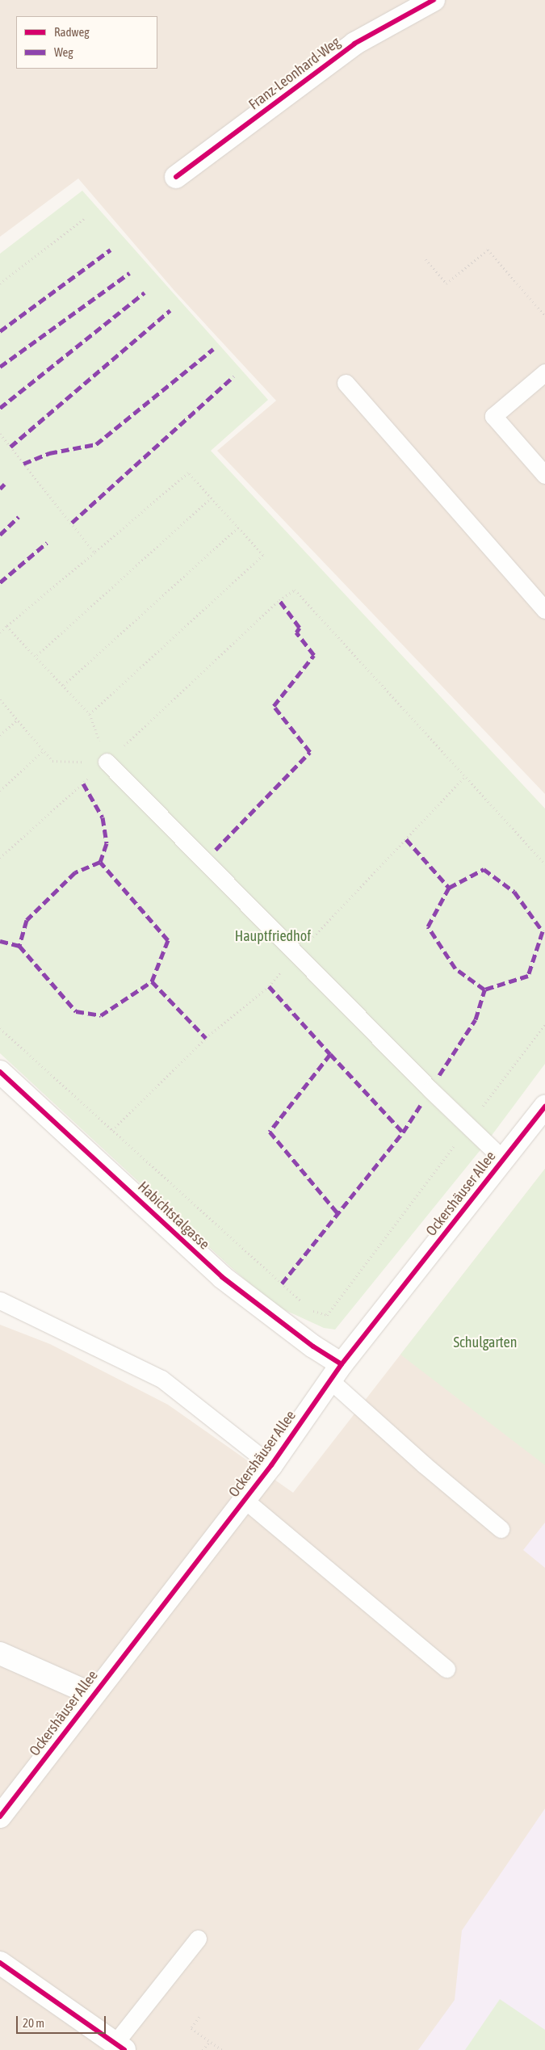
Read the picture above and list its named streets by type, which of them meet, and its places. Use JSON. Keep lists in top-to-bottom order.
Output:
{
  "streets": {
    "street": ["Franz-Leonhard-Weg", "Ockershäuser Allee", "Habichtstalgasse"]
  },
  "crossings": [
    ["Ockershäuser Allee", "Habichtstalgasse"]
  ],
  "parks": ["Hauptfriedhof", "Schulgarten"],
  "legend": ["Radweg", "Weg"],
  "scale_bar": "20 m"
}
